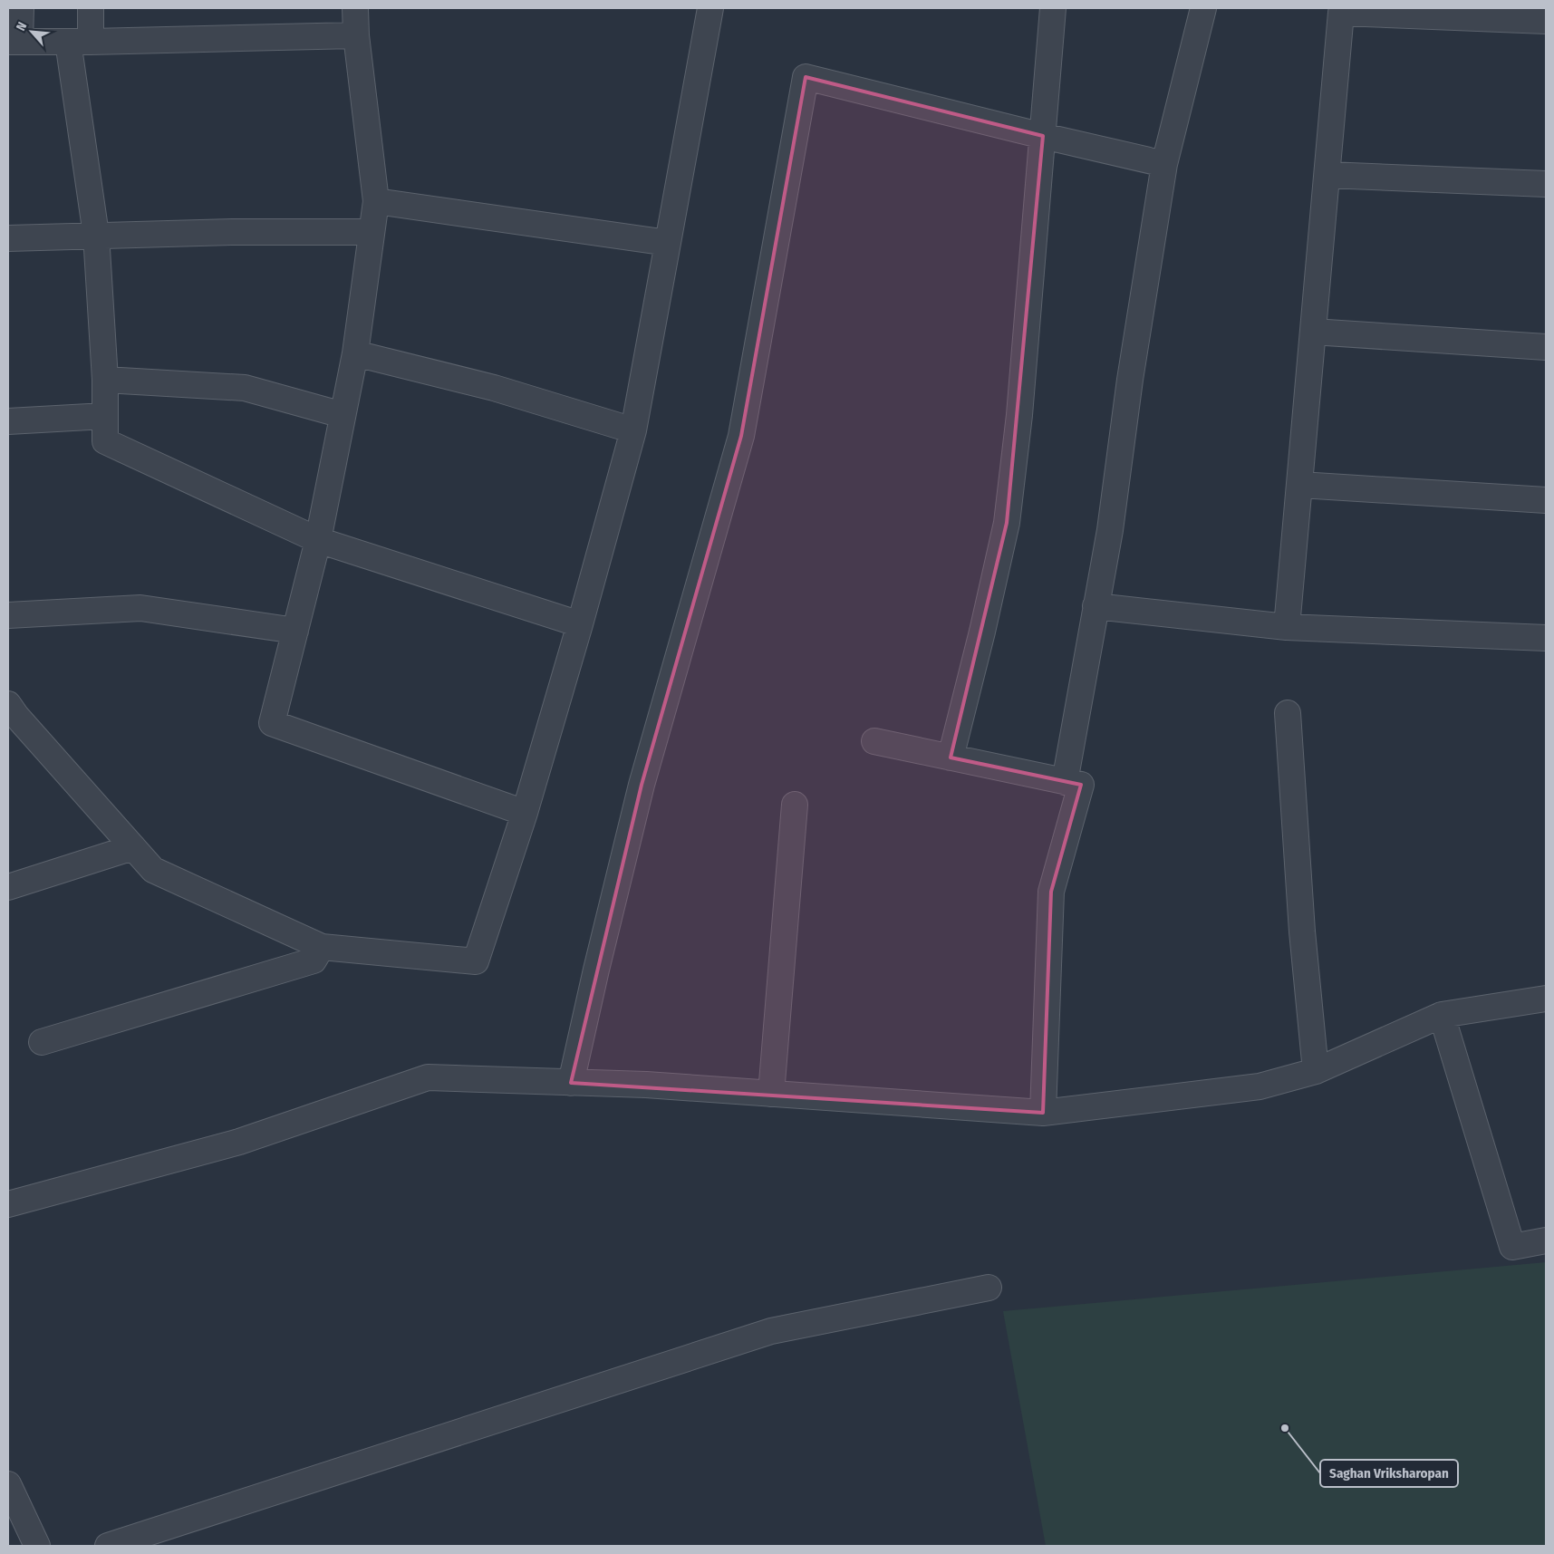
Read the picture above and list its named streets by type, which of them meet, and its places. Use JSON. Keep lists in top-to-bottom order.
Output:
{
  "places": ["Saghan Vriksharopan"],
  "north": "top left"
}
